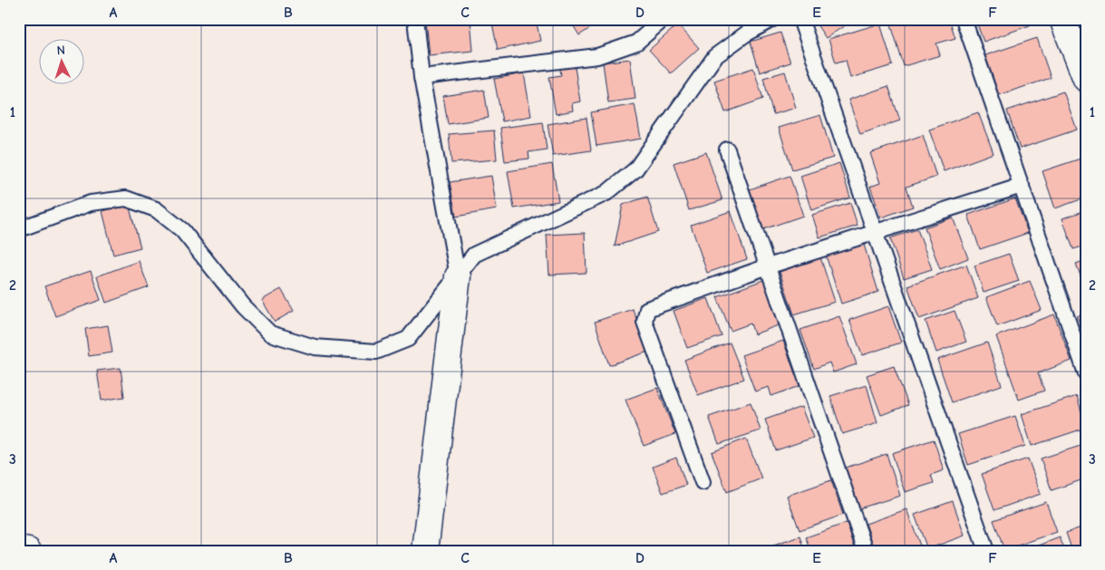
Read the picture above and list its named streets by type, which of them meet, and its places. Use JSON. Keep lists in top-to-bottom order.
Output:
{
  "north": "top",
  "grid": {
    "columns": [
      "A",
      "B",
      "C",
      "D",
      "E",
      "F"
    ],
    "rows": ["1", "2", "3"]
  }
}
